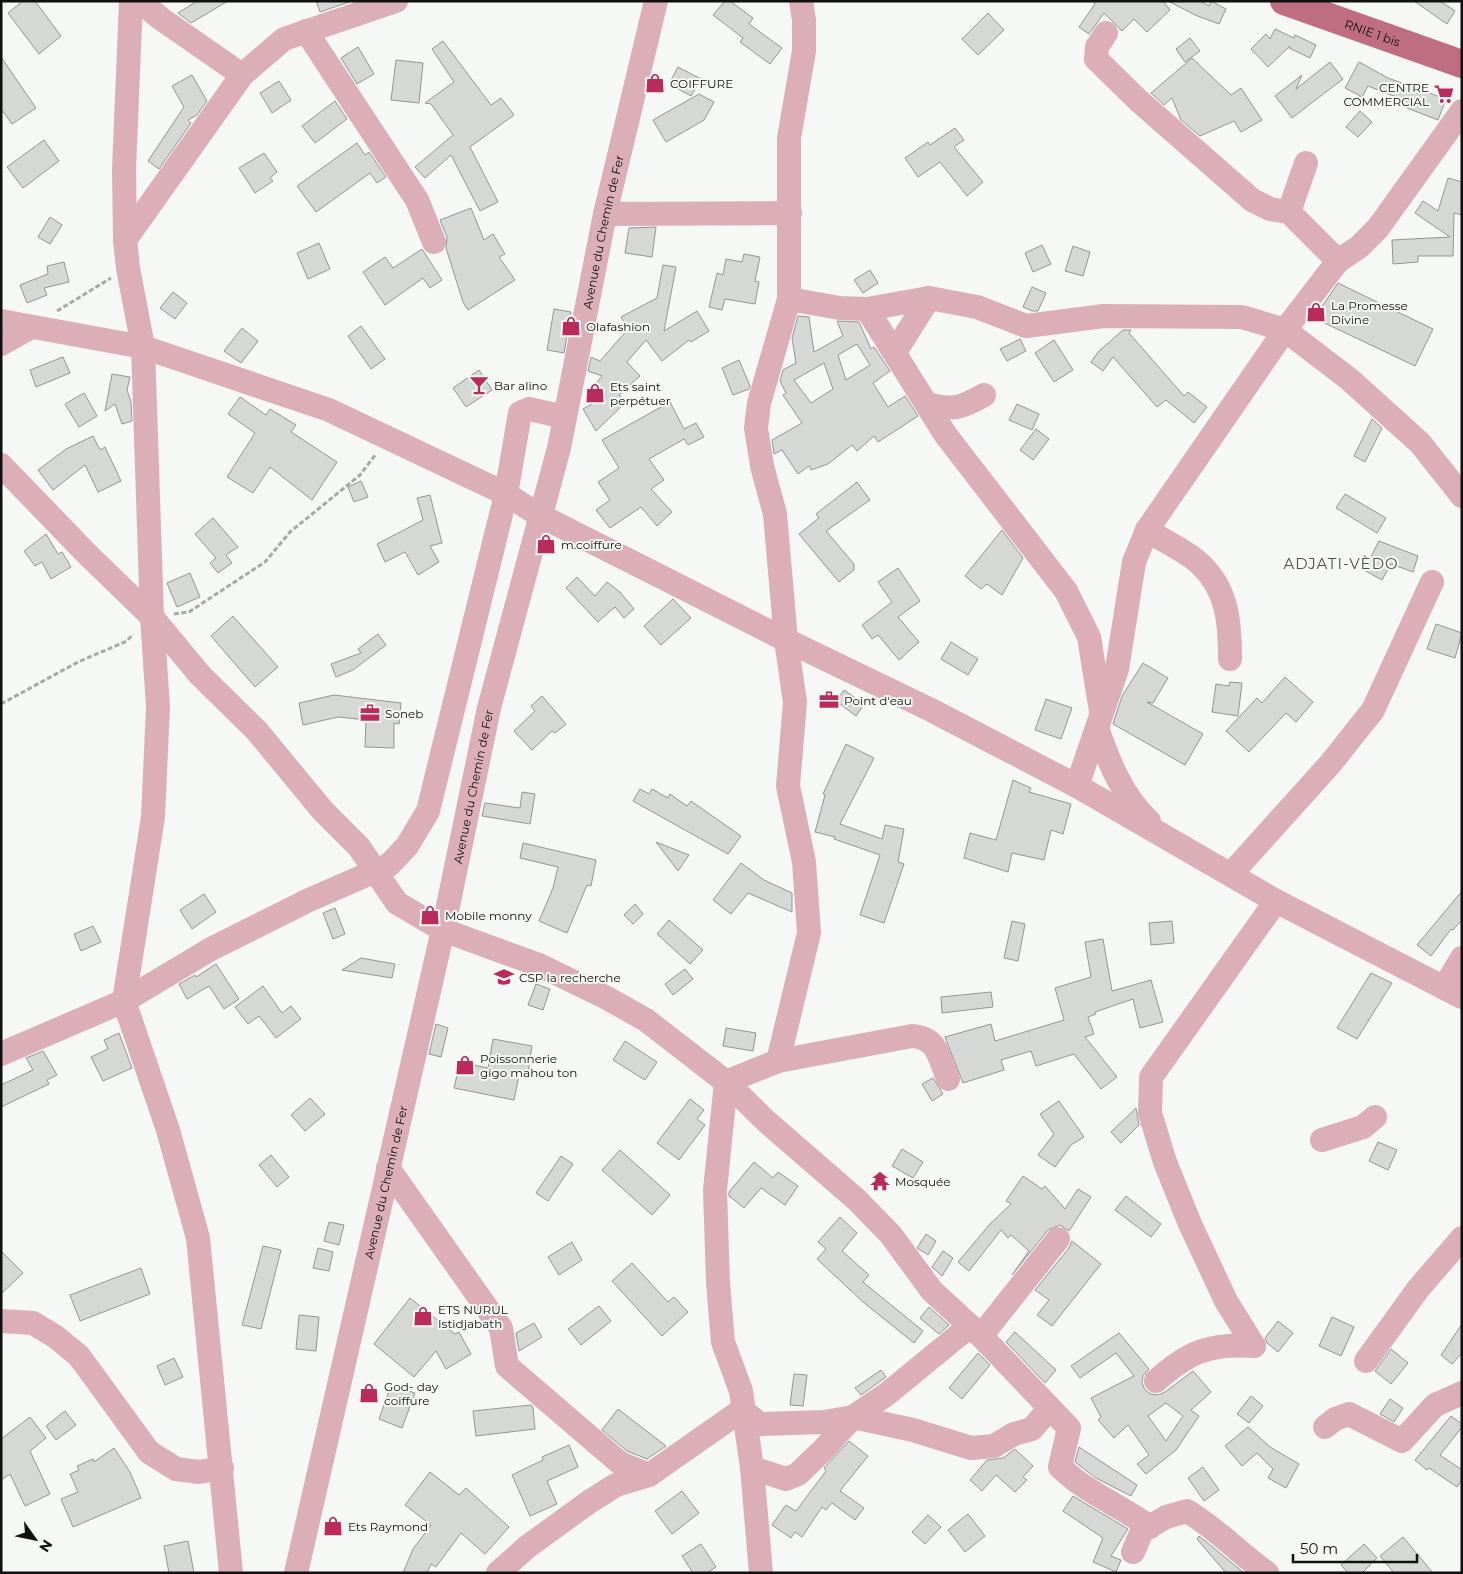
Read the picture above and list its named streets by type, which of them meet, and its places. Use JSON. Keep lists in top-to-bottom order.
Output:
{
  "streets": {
    "main road": ["RNIE 1 bis"],
    "street": ["Avenue du Chemin de Fer"]
  },
  "districts": ["ADJATI-VÈDO"],
  "places": {
    "shop": [
      "COIFFURE",
      "La Promesse Divine",
      "Olafashion",
      "Ets saint perpétuer",
      "m.coiffure",
      "Mobile monny",
      "Poissonnerie gigo mahou ton",
      "ETS NURUL Istidjabath",
      "God- day coiffure",
      "Ets Raymond"
    ],
    "supermarket": ["CENTRE COMMERCIAL"],
    "bar": ["Bar alino"],
    "office": ["Point d'eau", "Soneb"],
    "school or university": ["CSP la recherche"],
    "temple": ["Mosquée"]
  },
  "scale_bar": "50 m",
  "north": "bottom right"
}
